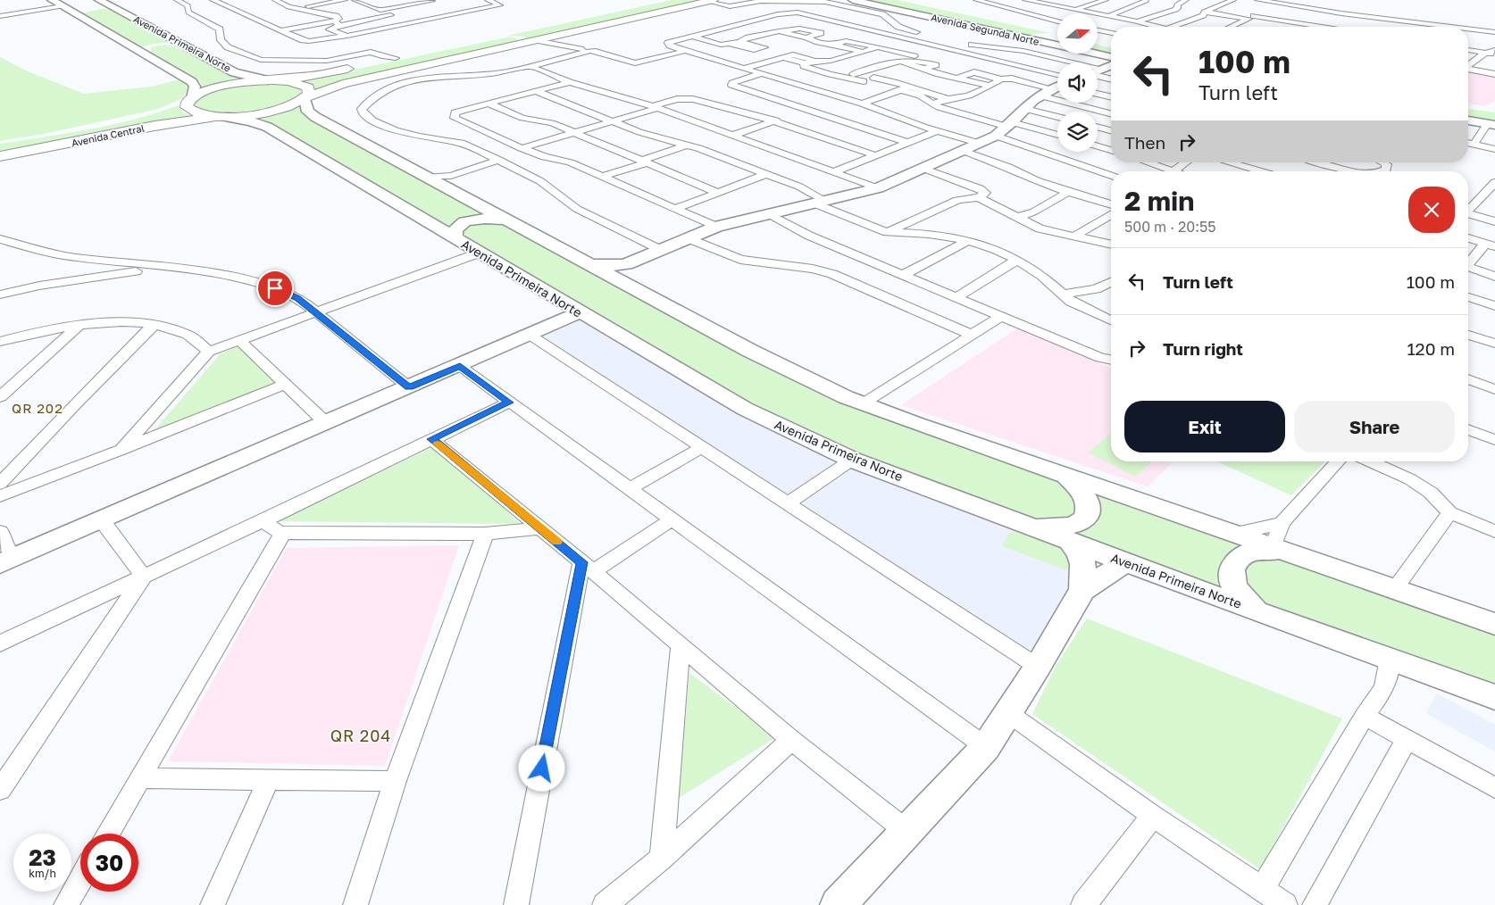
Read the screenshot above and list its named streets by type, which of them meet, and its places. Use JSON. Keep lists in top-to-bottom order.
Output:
{
  "streets": {
    "main road": ["Avenida Segunda Norte", "Avenida Primeira Norte", "Avenida Central"]
  },
  "crossings": [
    ["Avenida Primeira Norte", "Avenida Central"]
  ],
  "districts": ["QR 202", "QR 204"],
  "north": "right",
  "page": {
    "turn": ["100 m", "Turn left"],
    "then": "Then",
    "heading": ["2 min", "500 m · 20:55"],
    "list": [
      {
        "name": "Turn left",
        "value": "100 m"
      },
      {
        "name": "Turn right",
        "value": "120 m"
      }
    ],
    "buttons": ["Exit", "Share"],
    "speed": "23 km/h",
    "limit": "30"
  }
}
